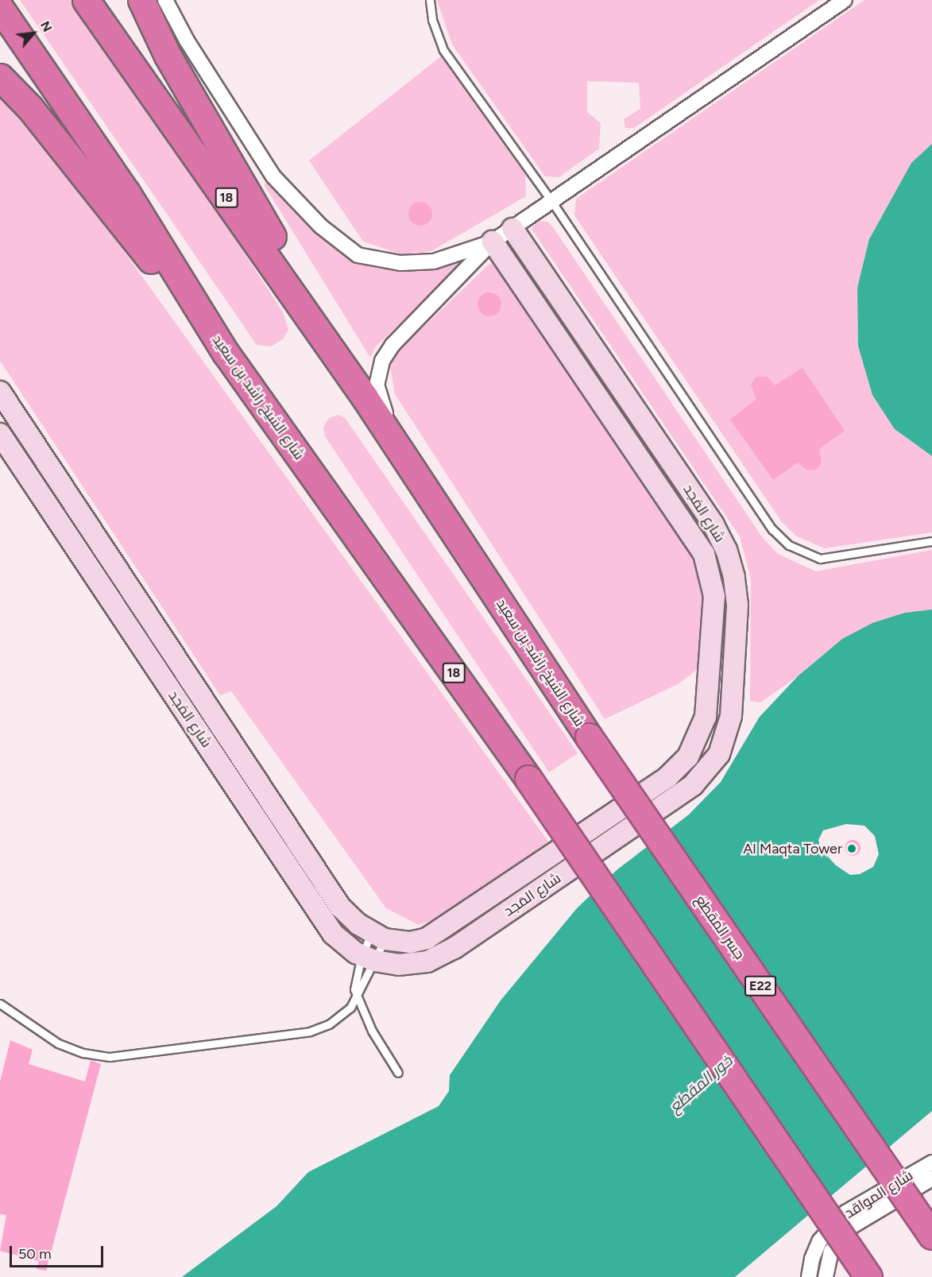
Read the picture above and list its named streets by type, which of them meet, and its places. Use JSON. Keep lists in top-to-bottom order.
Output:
{
  "streets": {
    "highway": [
      "18",
      "شارع الشيخ راشد بن سعيد",
      "جسر المقطع",
      "E22"
    ],
    "street": ["شارع المَجد", "شارع المواقد"]
  },
  "crossings": [
    ["شارع الشيخ راشد بن سعيد", "جسر المقطع"]
  ],
  "water": ["خور المقطع"],
  "places": ["Al Maqta Tower"],
  "scale_bar": "50 m",
  "north": "top right"
}
